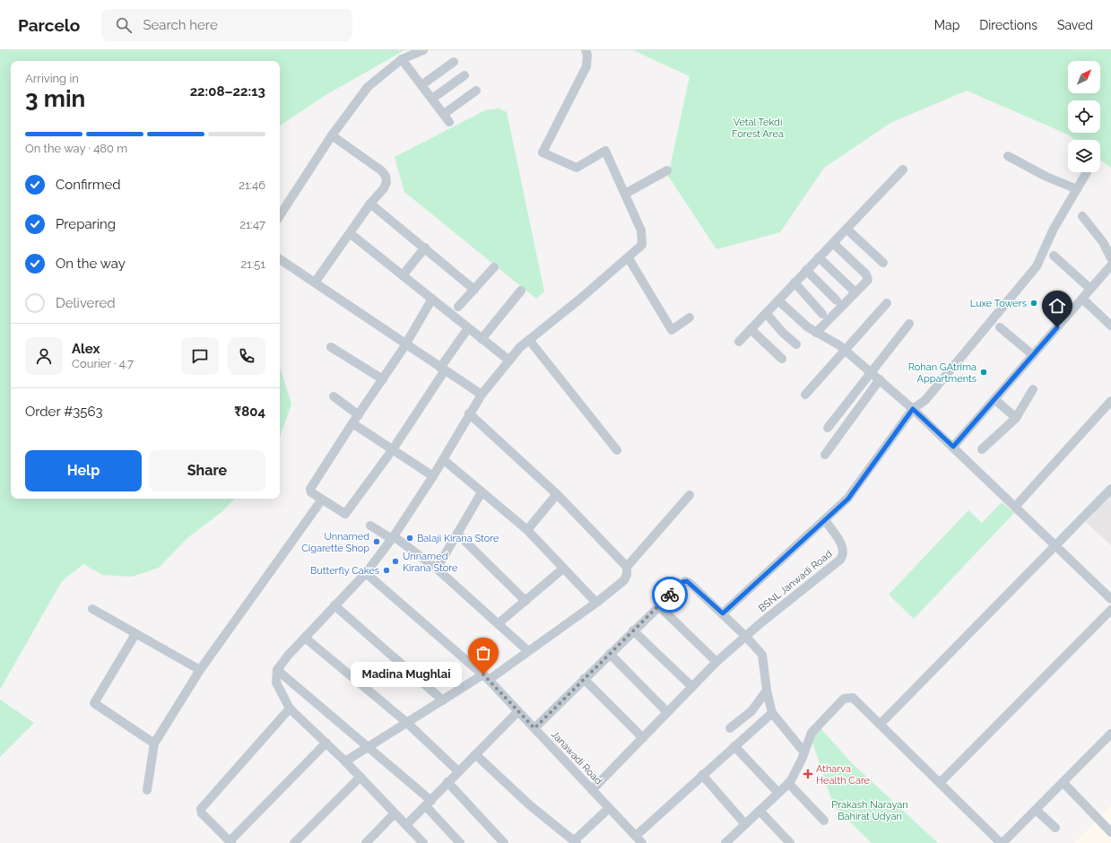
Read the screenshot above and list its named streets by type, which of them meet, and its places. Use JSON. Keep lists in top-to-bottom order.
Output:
{
  "streets": {
    "street": ["BSNL Janwadi Road", "Janawadi Road"]
  },
  "parks": ["Vetal Tekdi Forest Area", "Prakash Narayan Bahirat Udyan"],
  "places": {
    "other": [
      "Luxe Towers",
      "Rohan GAtrima Appartments",
      "Balaji Kirana Store",
      "Unnamed Cigarette Shop",
      "Unnamed Kirana Store",
      "Butterfly Cakes",
      "Madina Mughlai"
    ],
    "health": ["Atharva Health Care"]
  },
  "north": "top right",
  "page": {
    "header": "Parcelo",
    "search": "Search here",
    "nav": ["Map", "Directions", "Saved"],
    "heading": ["3 min", "Arriving in", "22:08–22:13"],
    "panel": [
      "Alex",
      "Courier · 4.7",
      "Order #3563",
      "₹804"
    ],
    "bar": "On the way · 480 m",
    "list": [
      ["Confirmed", "21:46"],
      ["Preparing", "21:47"],
      ["On the way", "21:51"],
      "Delivered"
    ],
    "buttons": ["Help", "Share"],
    "bubble": "Madina Mughlai"
  }
}
